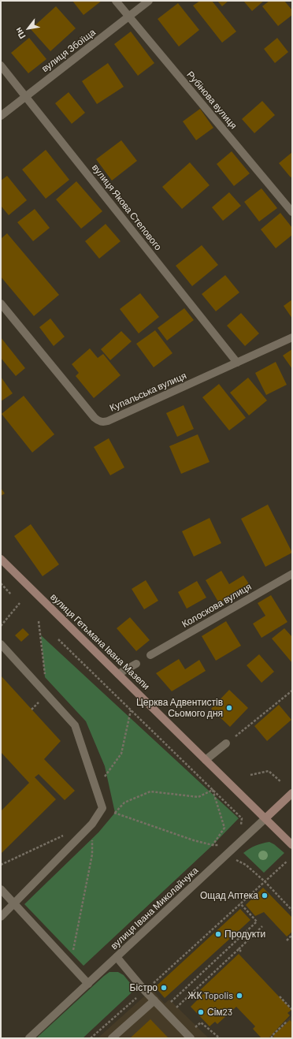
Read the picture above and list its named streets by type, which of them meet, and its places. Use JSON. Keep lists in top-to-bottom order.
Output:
{
  "streets": {
    "main road": ["вулиця Гетьмана Івана Мазепи", "вулиця Івана Миколайчука"],
    "street": [
      "вулиця Збоїща",
      "Рубінова вулиця",
      "вулиця Якова Степового",
      "Купальська вулиця",
      "Колоскова вулиця"
    ]
  },
  "crossings": [
    ["вулиця Збоїща", "Рубінова вулиця"],
    ["вулиця Збоїща", "вулиця Якова Степового"],
    ["вулиця Якова Степового", "Купальська вулиця"],
    ["вулиця Гетьмана Івана Мазепи", "вулиця Івана Миколайчука"]
  ],
  "places": [
    "Церква Адвентистів Сьомого дня",
    "Ощад Аптека",
    "Продукти",
    "Бістро",
    "ЖК Topolis",
    "Сім23"
  ],
  "north": "bottom left"
}
